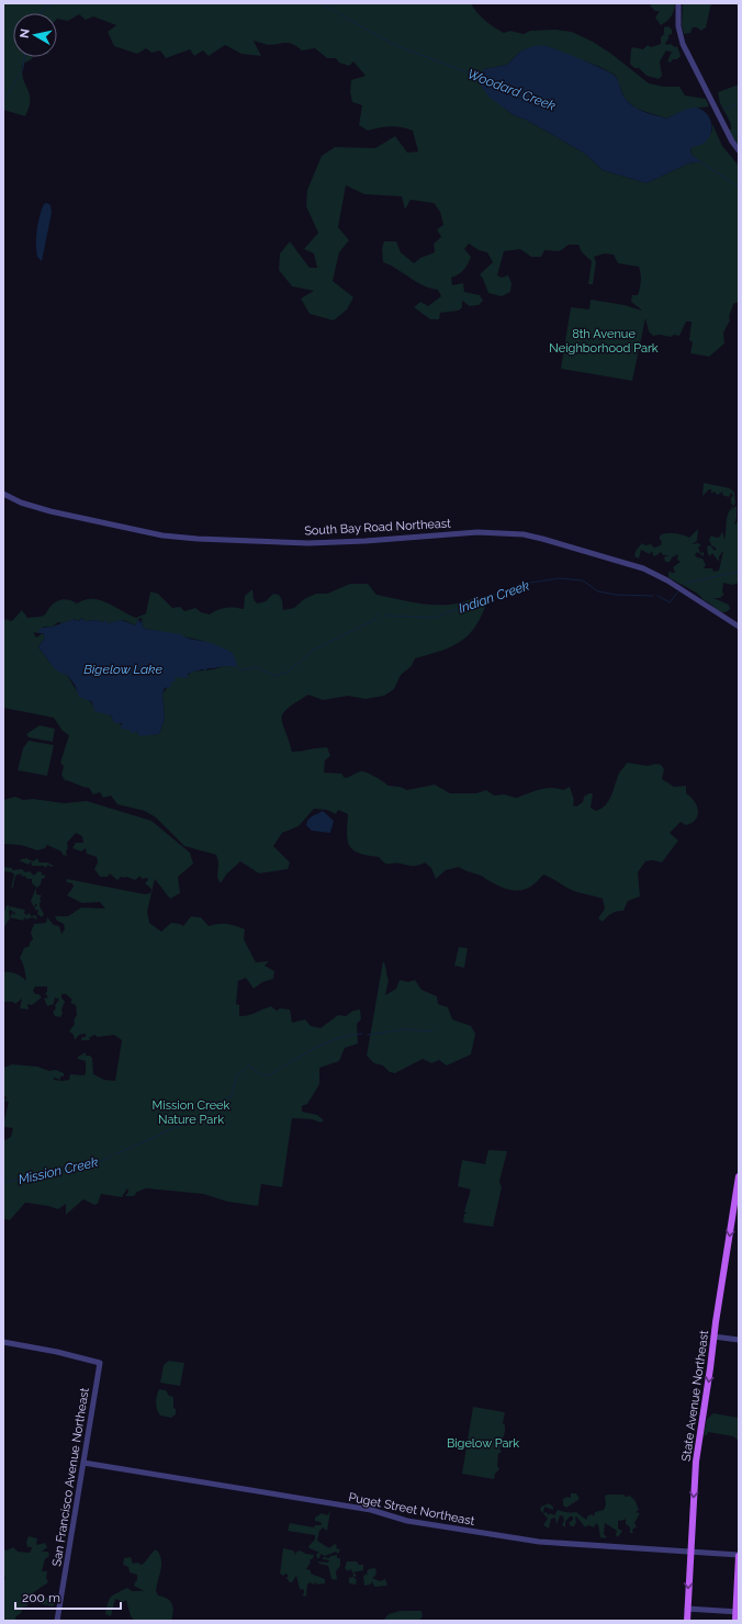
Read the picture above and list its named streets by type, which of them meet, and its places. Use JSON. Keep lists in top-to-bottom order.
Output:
{
  "streets": {
    "main road": ["State Avenue Northeast"],
    "street": ["South Bay Road Northeast", "San Francisco Avenue Northeast", "Puget Street Northeast"]
  },
  "crossings": [
    ["State Avenue Northeast", "Puget Street Northeast"],
    ["San Francisco Avenue Northeast", "Puget Street Northeast"]
  ],
  "one_way": ["State Avenue Northeast"],
  "water": [
    "Woodard Creek",
    "Indian Creek",
    "Bigelow Lake",
    "Mission Creek"
  ],
  "parks": ["8th Avenue Neighborhood Park", "Mission Creek Nature Park", "Bigelow Park"],
  "scale_bar": "200 m",
  "north": "left"
}
